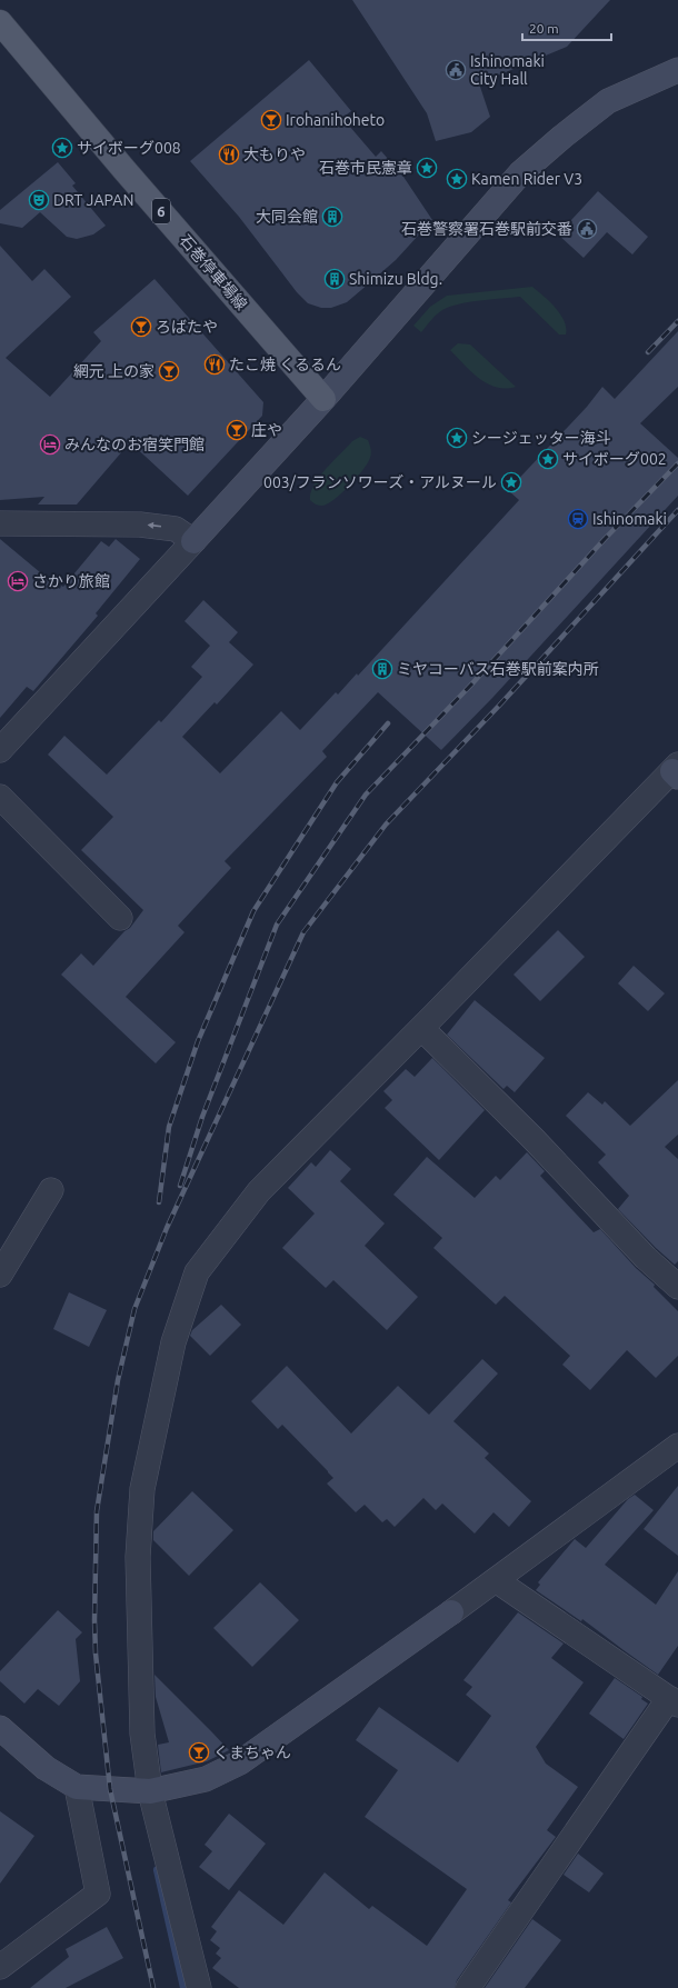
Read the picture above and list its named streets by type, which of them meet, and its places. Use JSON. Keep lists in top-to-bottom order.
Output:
{
  "streets": {
    "main road": ["6", "石巻停車場線"]
  },
  "places": {
    "public building": ["Ishinomaki City Hall", "石巻警察署石巻駅前交番"],
    "bar": [
      "Irohanihoheto",
      "ろばたや",
      "網元 上の家",
      "庄や",
      "くまちゃん"
    ],
    "place": [
      "サイボーグ008",
      "石巻市民憲章",
      "Kamen Rider V3",
      "シージェッター海斗",
      "サイボーグ002",
      "003/フランソワーズ・アルヌール"
    ],
    "restaurant": ["大もりや", "たこ焼 くるるん"],
    "theatre": ["DRT JAPAN"],
    "building": ["大同会館", "Shimizu Bldg.", "ミヤコーバス石巻駅前案内所"],
    "hotel": ["みんなのお宿笑門館", "さかり旅館"],
    "station": ["Ishinomaki"]
  },
  "scale_bar": "20 m"
}
